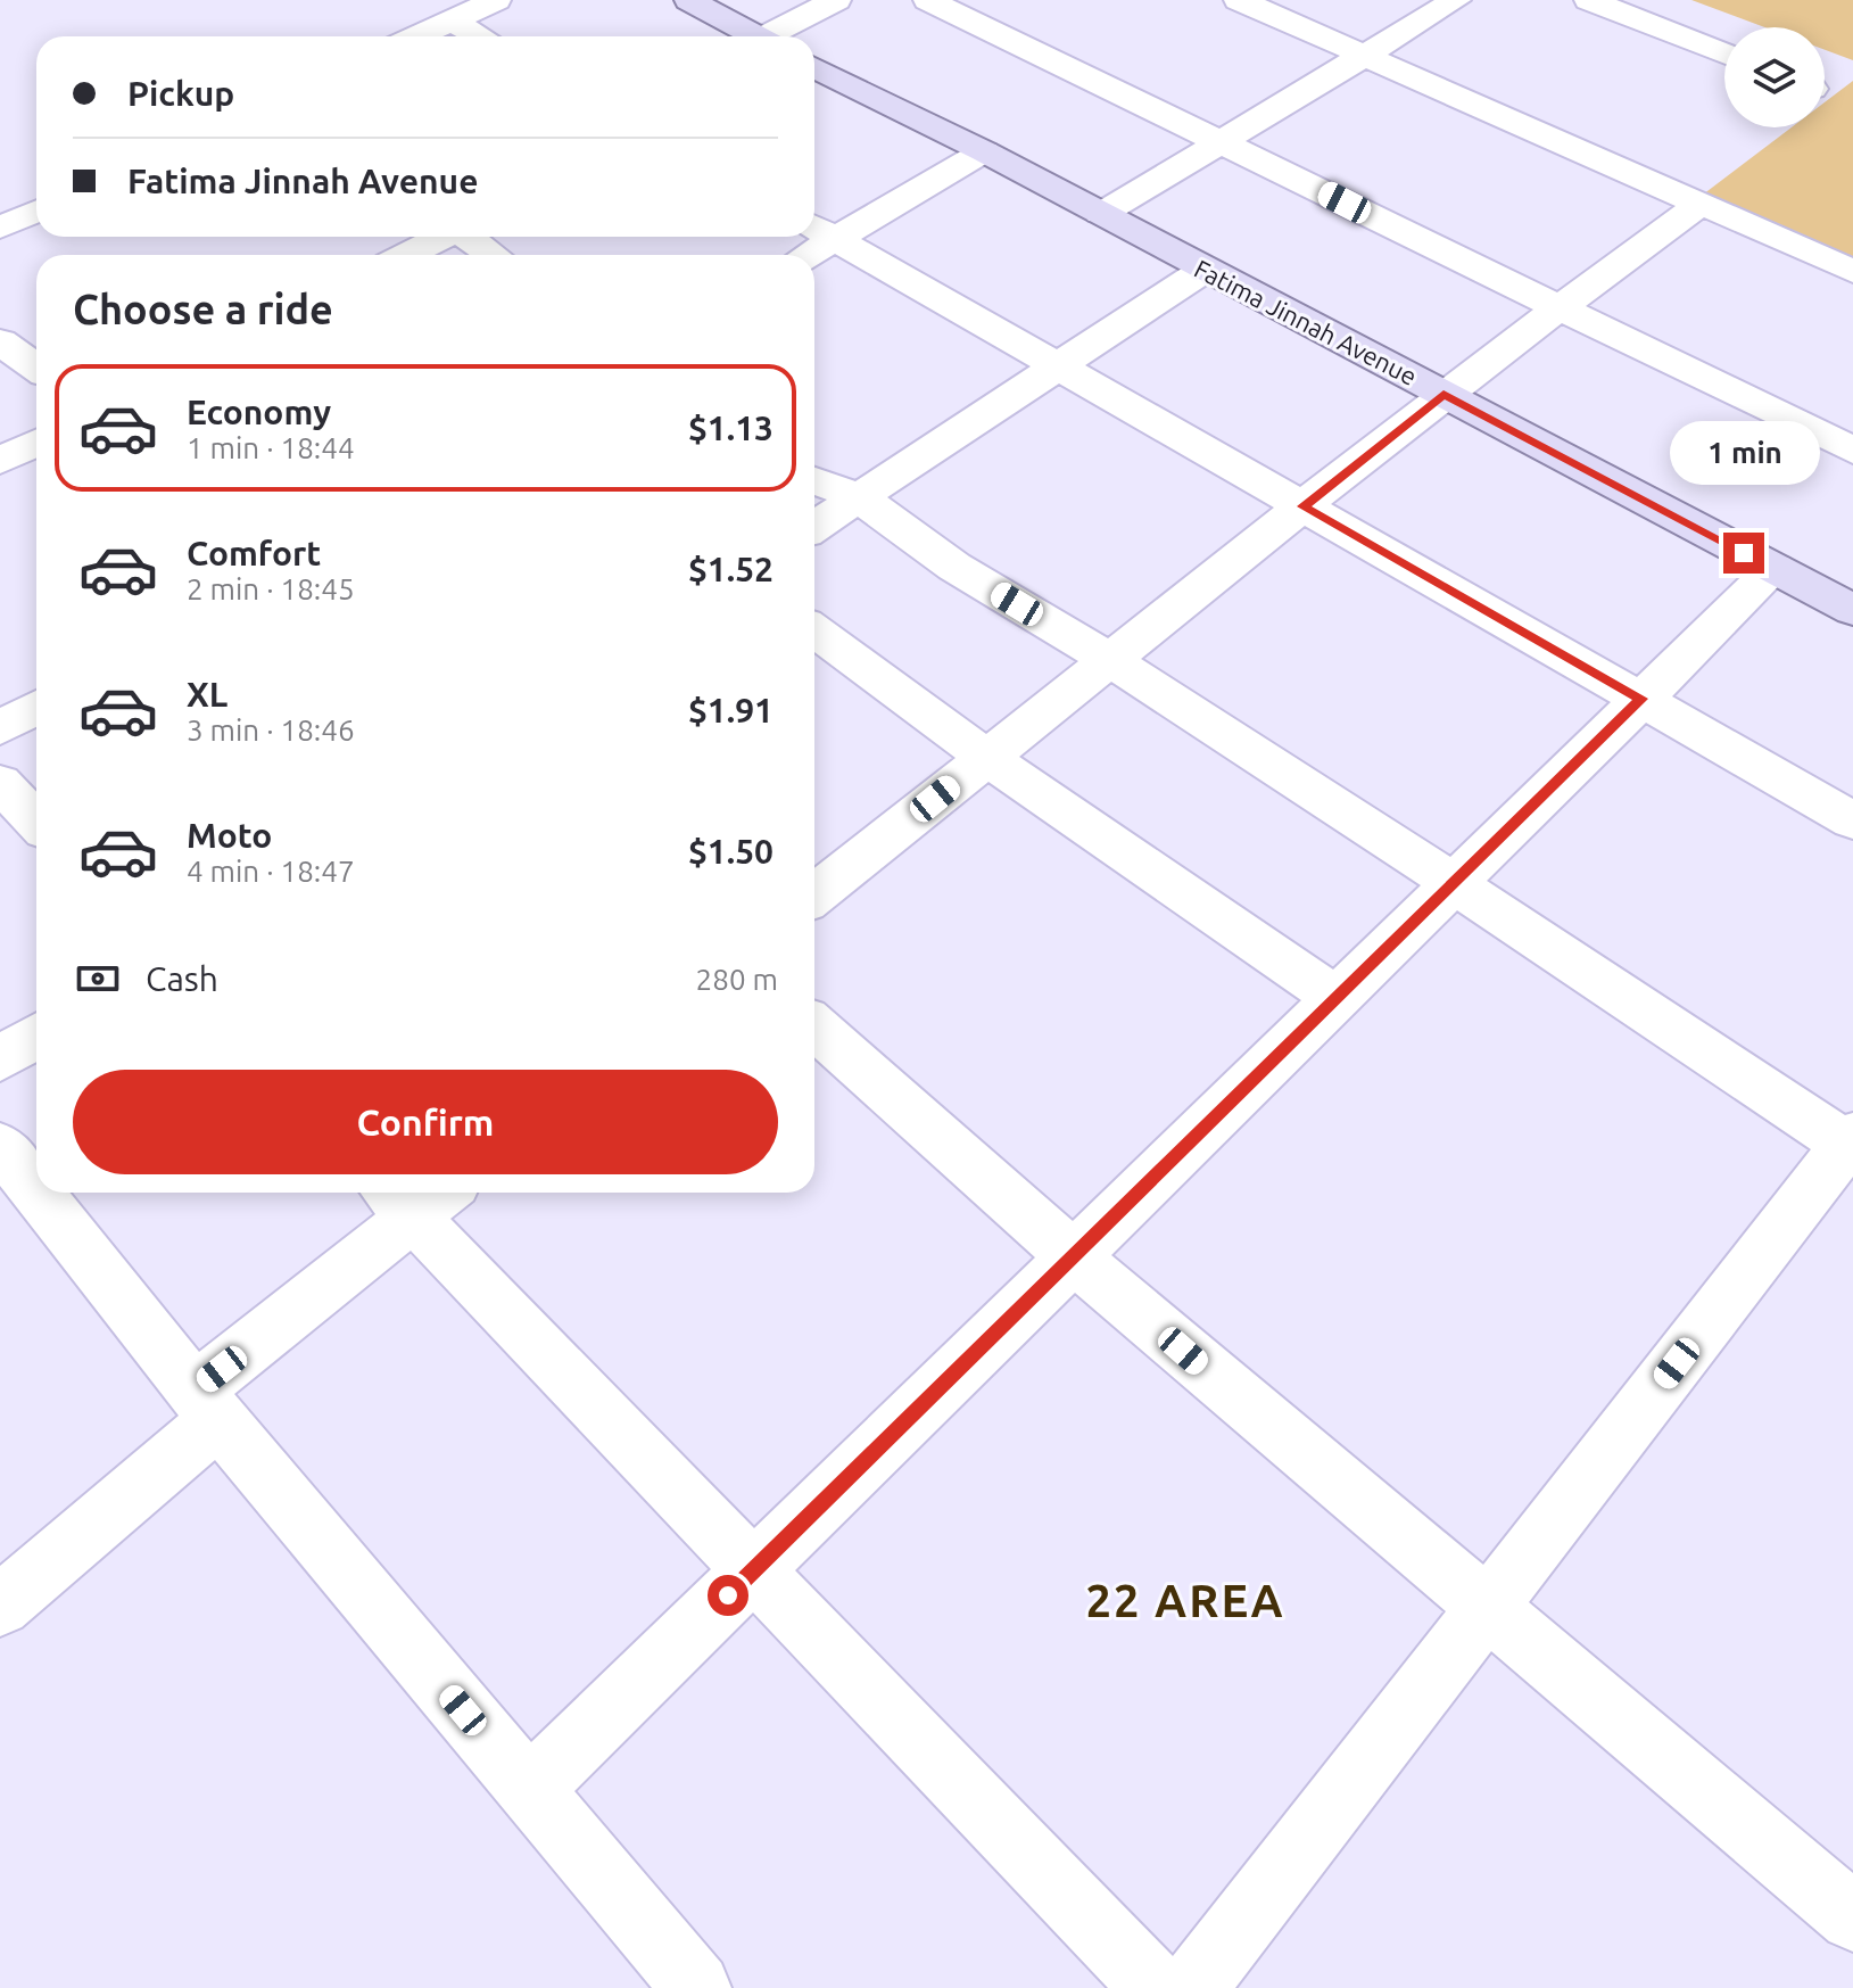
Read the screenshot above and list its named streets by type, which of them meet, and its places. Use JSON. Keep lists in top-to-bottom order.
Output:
{
  "streets": {
    "main road": ["Fatima Jinnah Avenue"]
  },
  "districts": ["22 AREA"],
  "page": {
    "banner": ["Pickup", "Fatima Jinnah Avenue"],
    "heading": "Choose a ride",
    "list": [
      {
        "name": "Economy",
        "note": "1 min · 18:44",
        "value": "$1.13"
      },
      {
        "name": "Comfort",
        "note": "2 min · 18:45",
        "value": "$1.52"
      },
      {
        "name": "XL",
        "note": "3 min · 18:46",
        "value": "$1.91"
      },
      {
        "name": "Moto",
        "note": "4 min · 18:47",
        "value": "$1.50"
      }
    ],
    "bubble": "1 min",
    "pay": ["Cash", "280 m"],
    "buttons": "Confirm"
  }
}
